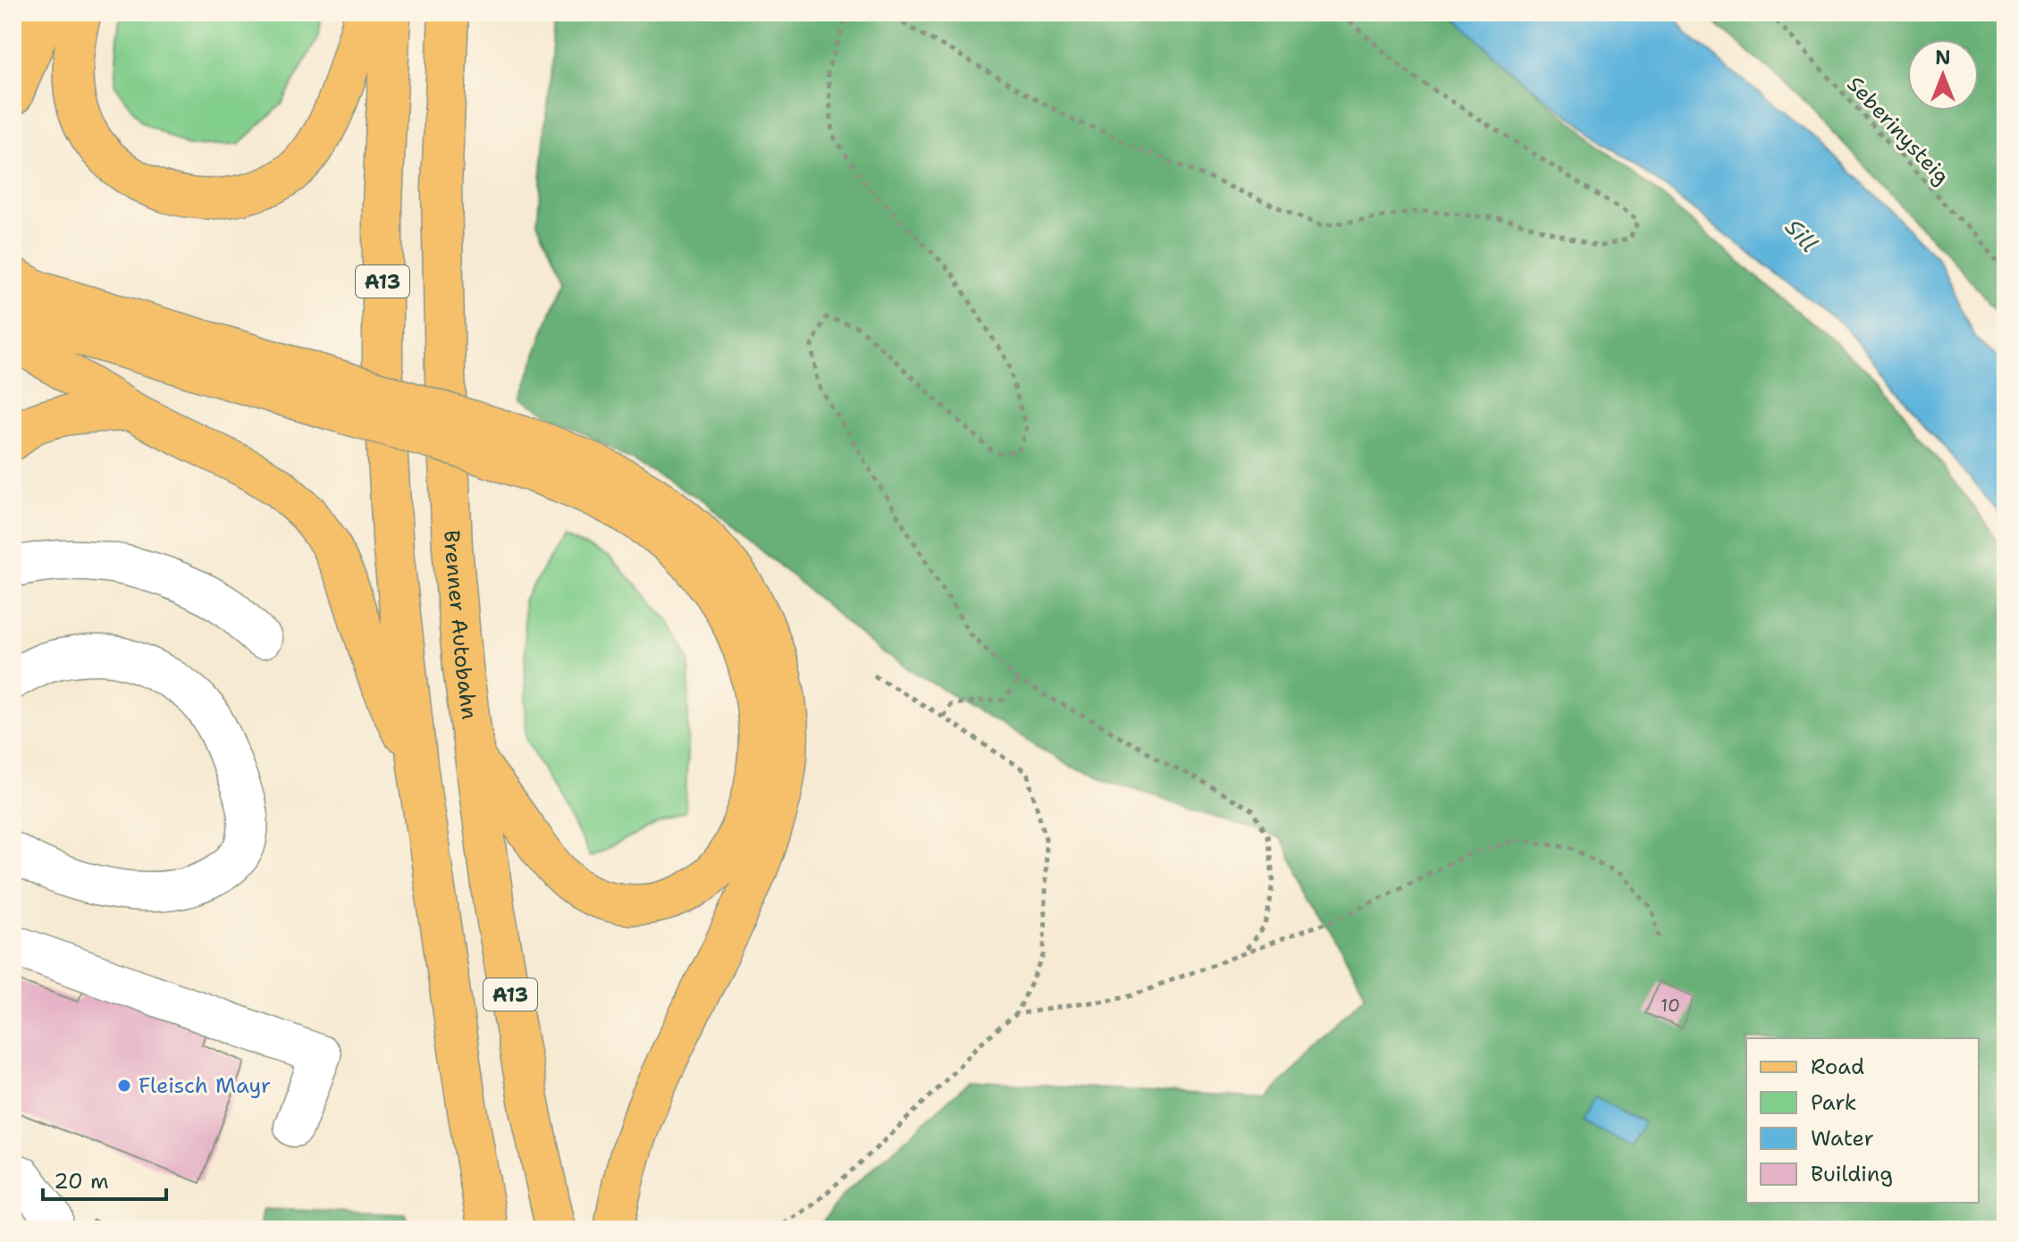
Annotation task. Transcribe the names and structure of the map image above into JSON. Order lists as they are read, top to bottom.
{
  "streets": {
    "main road": ["A13", "Brenner Autobahn"],
    "path": ["Seberinysteig"]
  },
  "water": ["Sill"],
  "places": ["Fleisch Mayr"],
  "house_numbers": ["10"],
  "legend": [
    "Road",
    "Park",
    "Water",
    "Building"
  ],
  "scale_bar": "20 m",
  "north": "top"
}
